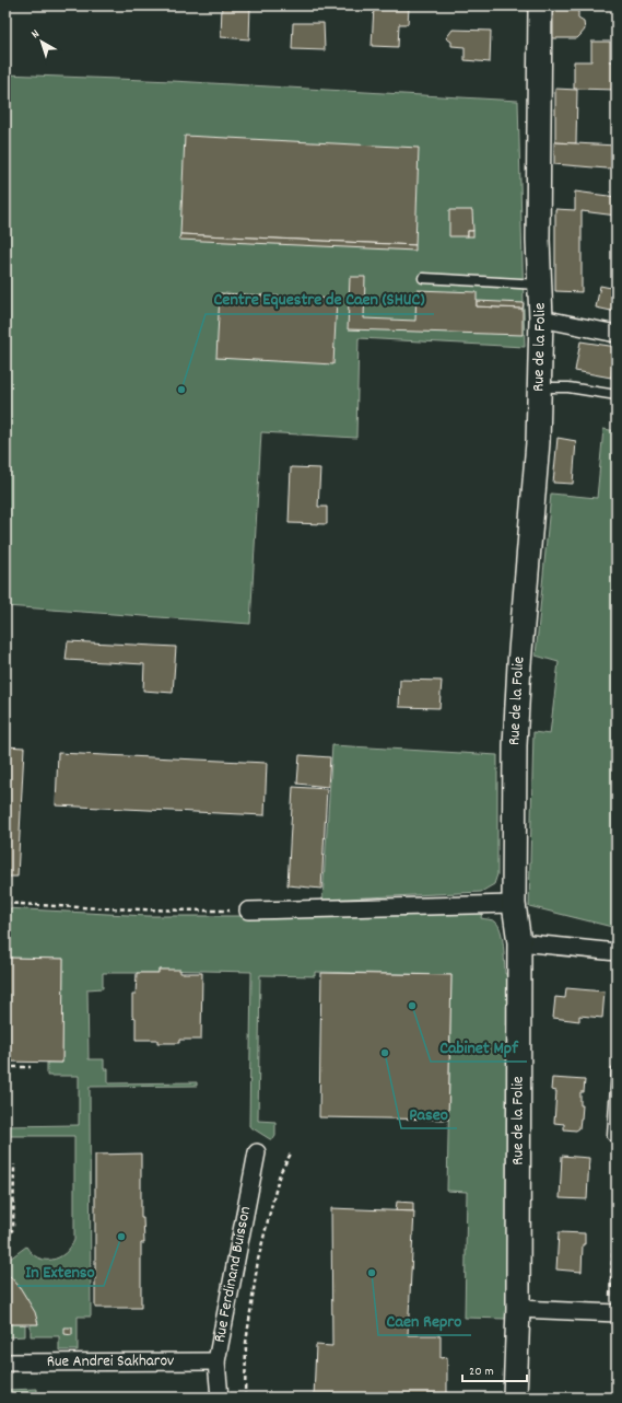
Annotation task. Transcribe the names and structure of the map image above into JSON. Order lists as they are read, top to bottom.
{
  "streets": {
    "street": ["Rue de la Folie", "Rue Ferdinand Buisson", "Rue Andrei Sakharov"]
  },
  "crossings": [
    ["Rue Ferdinand Buisson", "Rue Andrei Sakharov"]
  ],
  "places": [
    "Centre Equestre de Caen (SHUC)",
    "Cabinet Mpf",
    "Paseo",
    "In Extenso",
    "Caen Repro"
  ],
  "scale_bar": "20 m",
  "north": "top left"
}
